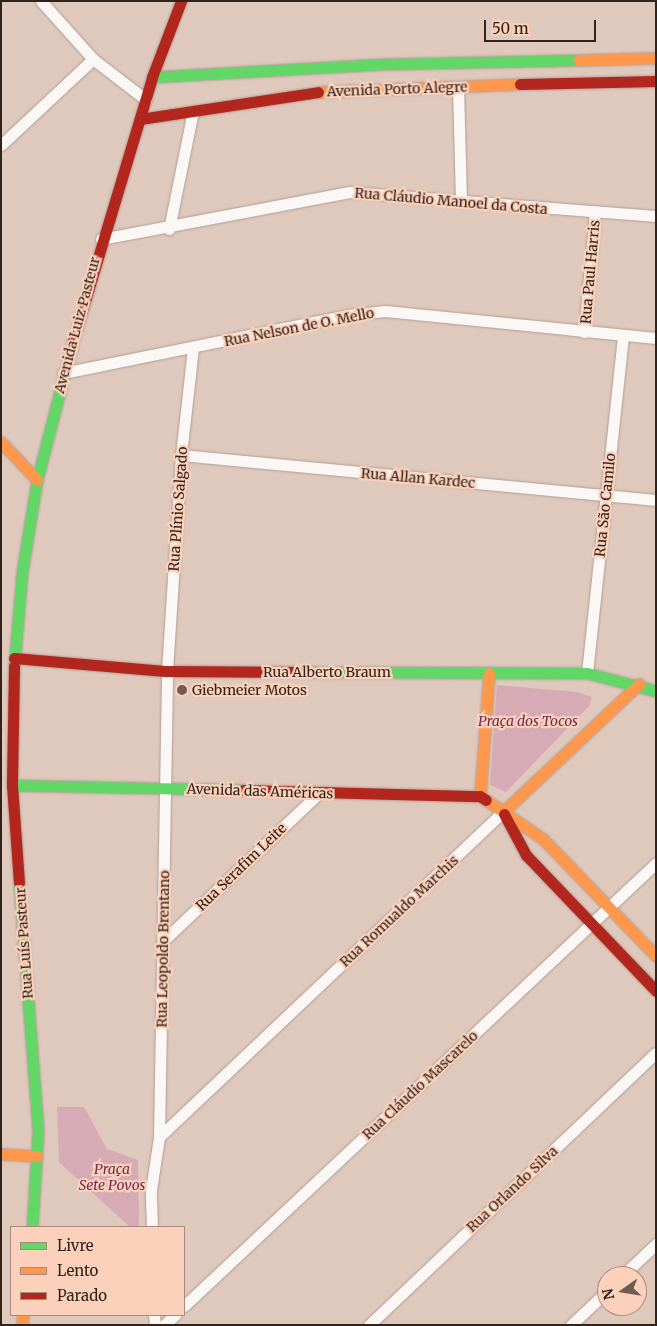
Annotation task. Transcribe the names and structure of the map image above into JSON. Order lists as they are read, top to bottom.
{
  "streets": {
    "street": [
      "Avenida Porto Alegre",
      "Rua Cláudio Manoel da Costa",
      "Rua Paul Harris",
      "Avenida Luiz Pasteur",
      "Rua Nelson de O. Mello",
      "Rua Allan Kardec",
      "Rua São Camilo",
      "Rua Plínio Salgado",
      "Rua Alberto Braum",
      "Avenida das Américas",
      "Rua Serafim Leite",
      "Rua Romualdo Marchis",
      "Rua Luís Pasteur",
      "Rua Leopoldo Brentano",
      "Rua Cláudio Mascarelo",
      "Rua Orlando Silva"
    ]
  },
  "crossings": [
    ["Avenida Porto Alegre", "Avenida Luiz Pasteur"],
    ["Rua Cláudio Manoel da Costa", "Rua Paul Harris"],
    ["Rua Cláudio Manoel da Costa", "Avenida Luiz Pasteur"],
    ["Rua Paul Harris", "Rua Nelson de O. Mello"],
    ["Avenida Luiz Pasteur", "Rua Nelson de O. Mello"],
    ["Avenida Luiz Pasteur", "Rua Alberto Braum"],
    ["Avenida Luiz Pasteur", "Rua Luís Pasteur"],
    ["Rua Nelson de O. Mello", "Rua São Camilo"],
    ["Rua Nelson de O. Mello", "Rua Plínio Salgado"],
    ["Rua Allan Kardec", "Rua São Camilo"],
    ["Rua Allan Kardec", "Rua Plínio Salgado"],
    ["Rua São Camilo", "Rua Alberto Braum"],
    ["Rua Plínio Salgado", "Rua Alberto Braum"],
    ["Rua Plínio Salgado", "Rua Leopoldo Brentano"],
    ["Rua Alberto Braum", "Rua Romualdo Marchis"],
    ["Rua Alberto Braum", "Rua Luís Pasteur"],
    ["Rua Alberto Braum", "Rua Leopoldo Brentano"],
    ["Avenida das Américas", "Rua Serafim Leite"],
    ["Avenida das Américas", "Rua Luís Pasteur"],
    ["Avenida das Américas", "Rua Leopoldo Brentano"],
    ["Rua Serafim Leite", "Rua Leopoldo Brentano"],
    ["Rua Romualdo Marchis", "Rua Leopoldo Brentano"]
  ],
  "parks": ["Praça dos Tocos", "Praça Sete Povos"],
  "places": ["Giebmeier Motos"],
  "legend": ["Livre", "Lento", "Parado"],
  "scale_bar": "50 m",
  "north": "left"
}
